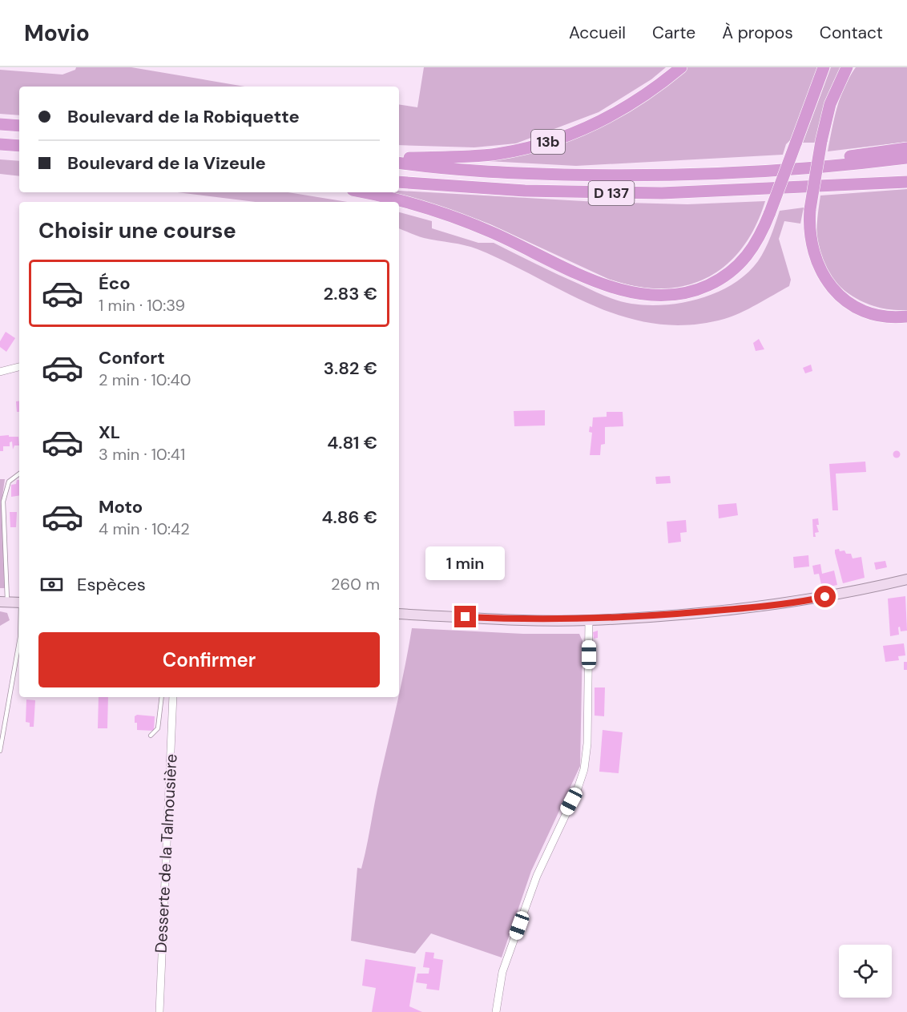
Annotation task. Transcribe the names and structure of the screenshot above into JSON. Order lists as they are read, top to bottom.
{
  "streets": {
    "highway": ["13b", "D 137"],
    "street": ["Desserte de la Talmousière"]
  },
  "page": {
    "header": "Movio",
    "nav": [
      "Accueil",
      "Carte",
      "À propos",
      "Contact"
    ],
    "banner": ["Boulevard de la Robiquette", "Boulevard de la Vizeule"],
    "heading": "Choisir une course",
    "list": [
      {
        "name": "Éco",
        "note": "1 min · 10:39",
        "value": "2.83 €"
      },
      {
        "name": "Confort",
        "note": "2 min · 10:40",
        "value": "3.82 €"
      },
      {
        "name": "XL",
        "note": "3 min · 10:41",
        "value": "4.81 €"
      },
      {
        "name": "Moto",
        "note": "4 min · 10:42",
        "value": "4.86 €"
      }
    ],
    "bubble": "1 min",
    "pay": ["Espèces", "260 m"],
    "buttons": "Confirmer"
  }
}
